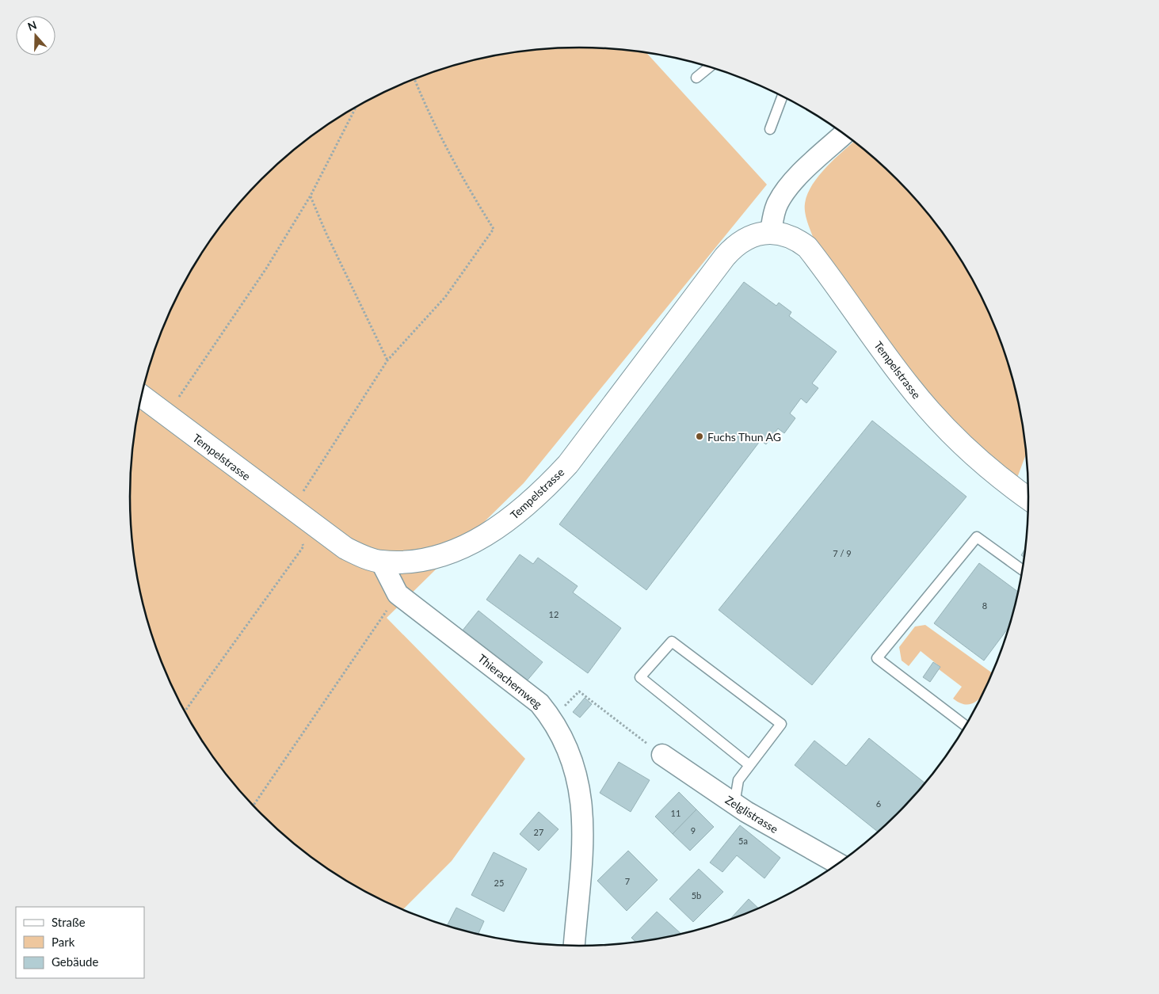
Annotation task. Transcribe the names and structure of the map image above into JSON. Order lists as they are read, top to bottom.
{
  "streets": {
    "street": ["Tempelstrasse", "Thierachernweg", "Zelglistrasse"]
  },
  "crossings": [
    ["Tempelstrasse", "Thierachernweg"]
  ],
  "places": ["Fuchs Thun AG"],
  "house_numbers": [
    "7 / 9",
    "8",
    "12",
    "6",
    "11",
    "9",
    "27",
    "5a",
    "7",
    "25",
    "5b"
  ],
  "legend": ["Straße", "Park", "Gebäude"],
  "north": "top"
}
